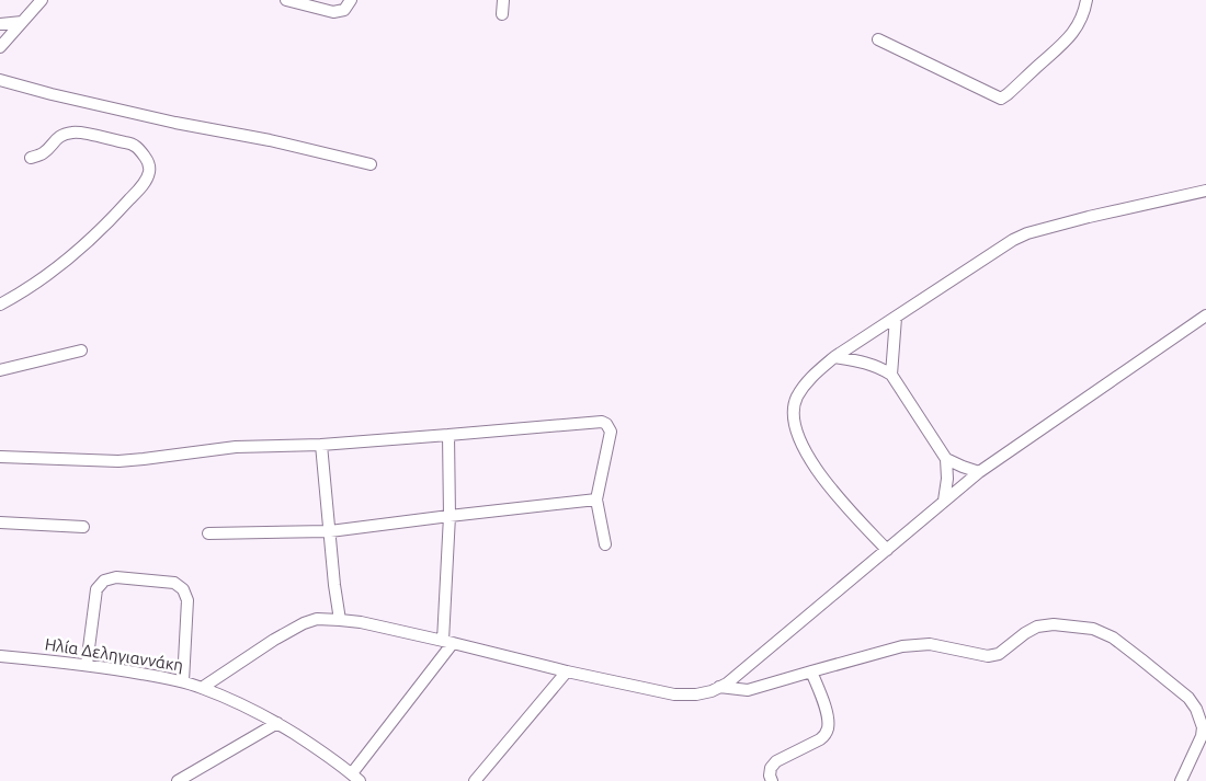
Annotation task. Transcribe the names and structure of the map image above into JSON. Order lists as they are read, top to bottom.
{
  "streets": {
    "street": ["Ηλία Δεληγιαννάκη"]
  }
}
